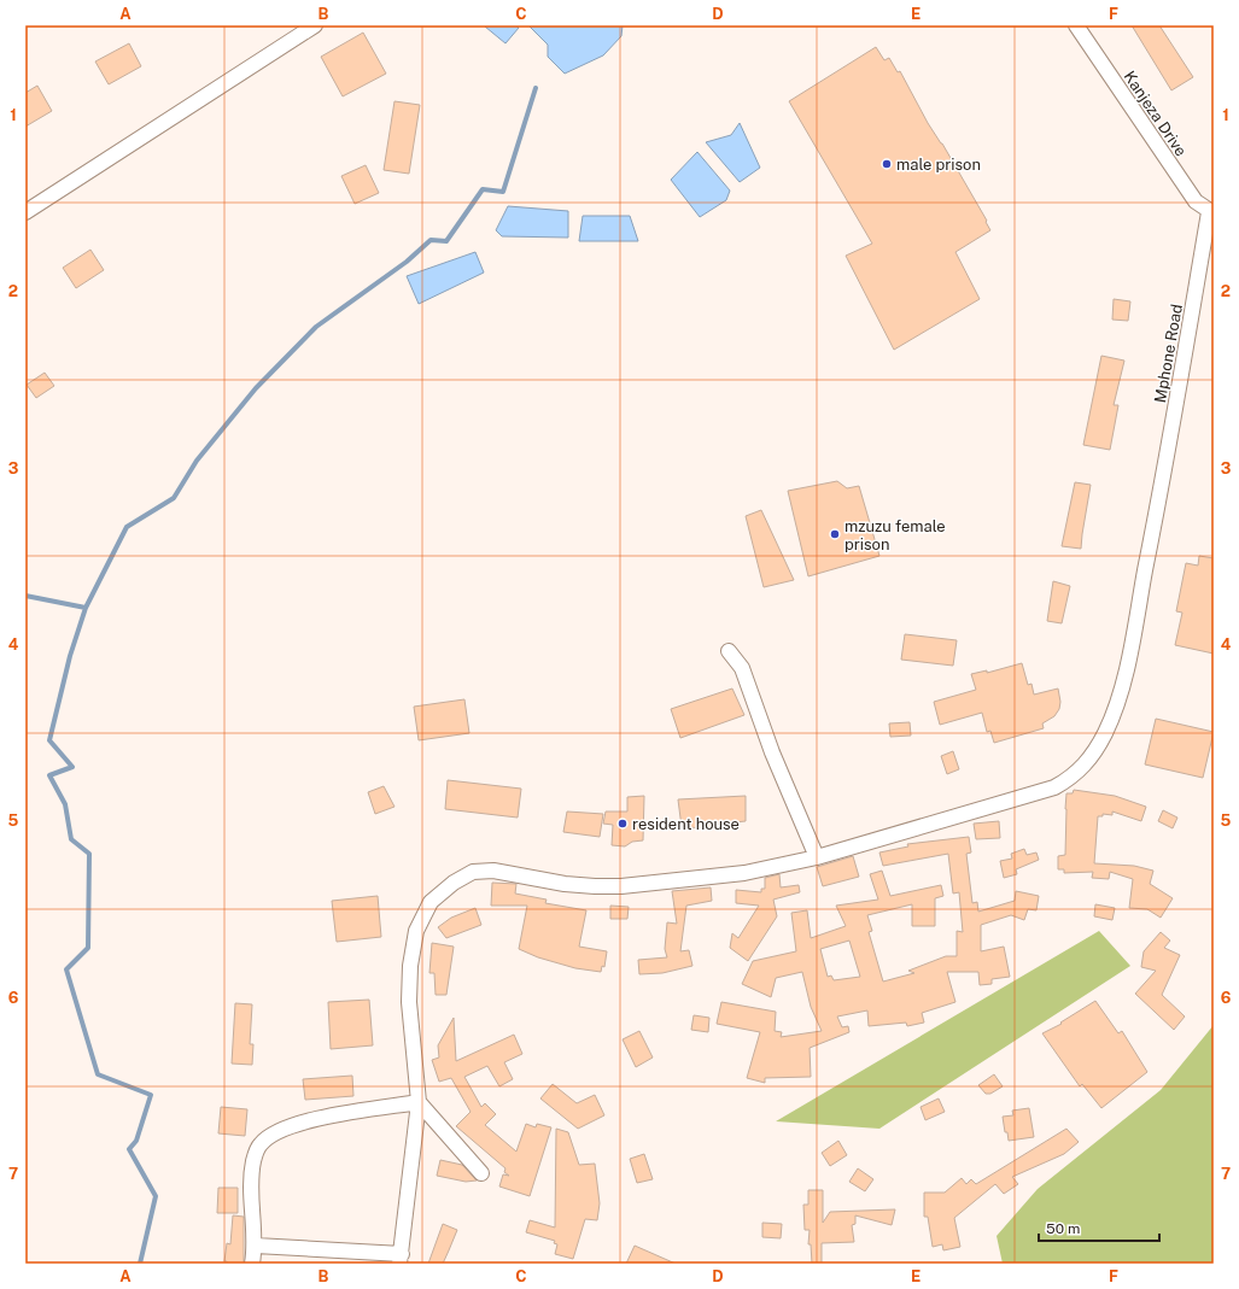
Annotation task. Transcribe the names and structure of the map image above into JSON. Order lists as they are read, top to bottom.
{
  "streets": {
    "street": ["Kanjeza Drive", "Mphone Road"]
  },
  "crossings": [
    ["Kanjeza Drive", "Mphone Road"]
  ],
  "places": ["male prison", "mzuzu female prison", "resident house"],
  "scale_bar": "50 m",
  "grid": {
    "columns": [
      "A",
      "B",
      "C",
      "D",
      "E",
      "F"
    ],
    "rows": [
      "1",
      "2",
      "3",
      "4",
      "5",
      "6",
      "7"
    ]
  }
}
